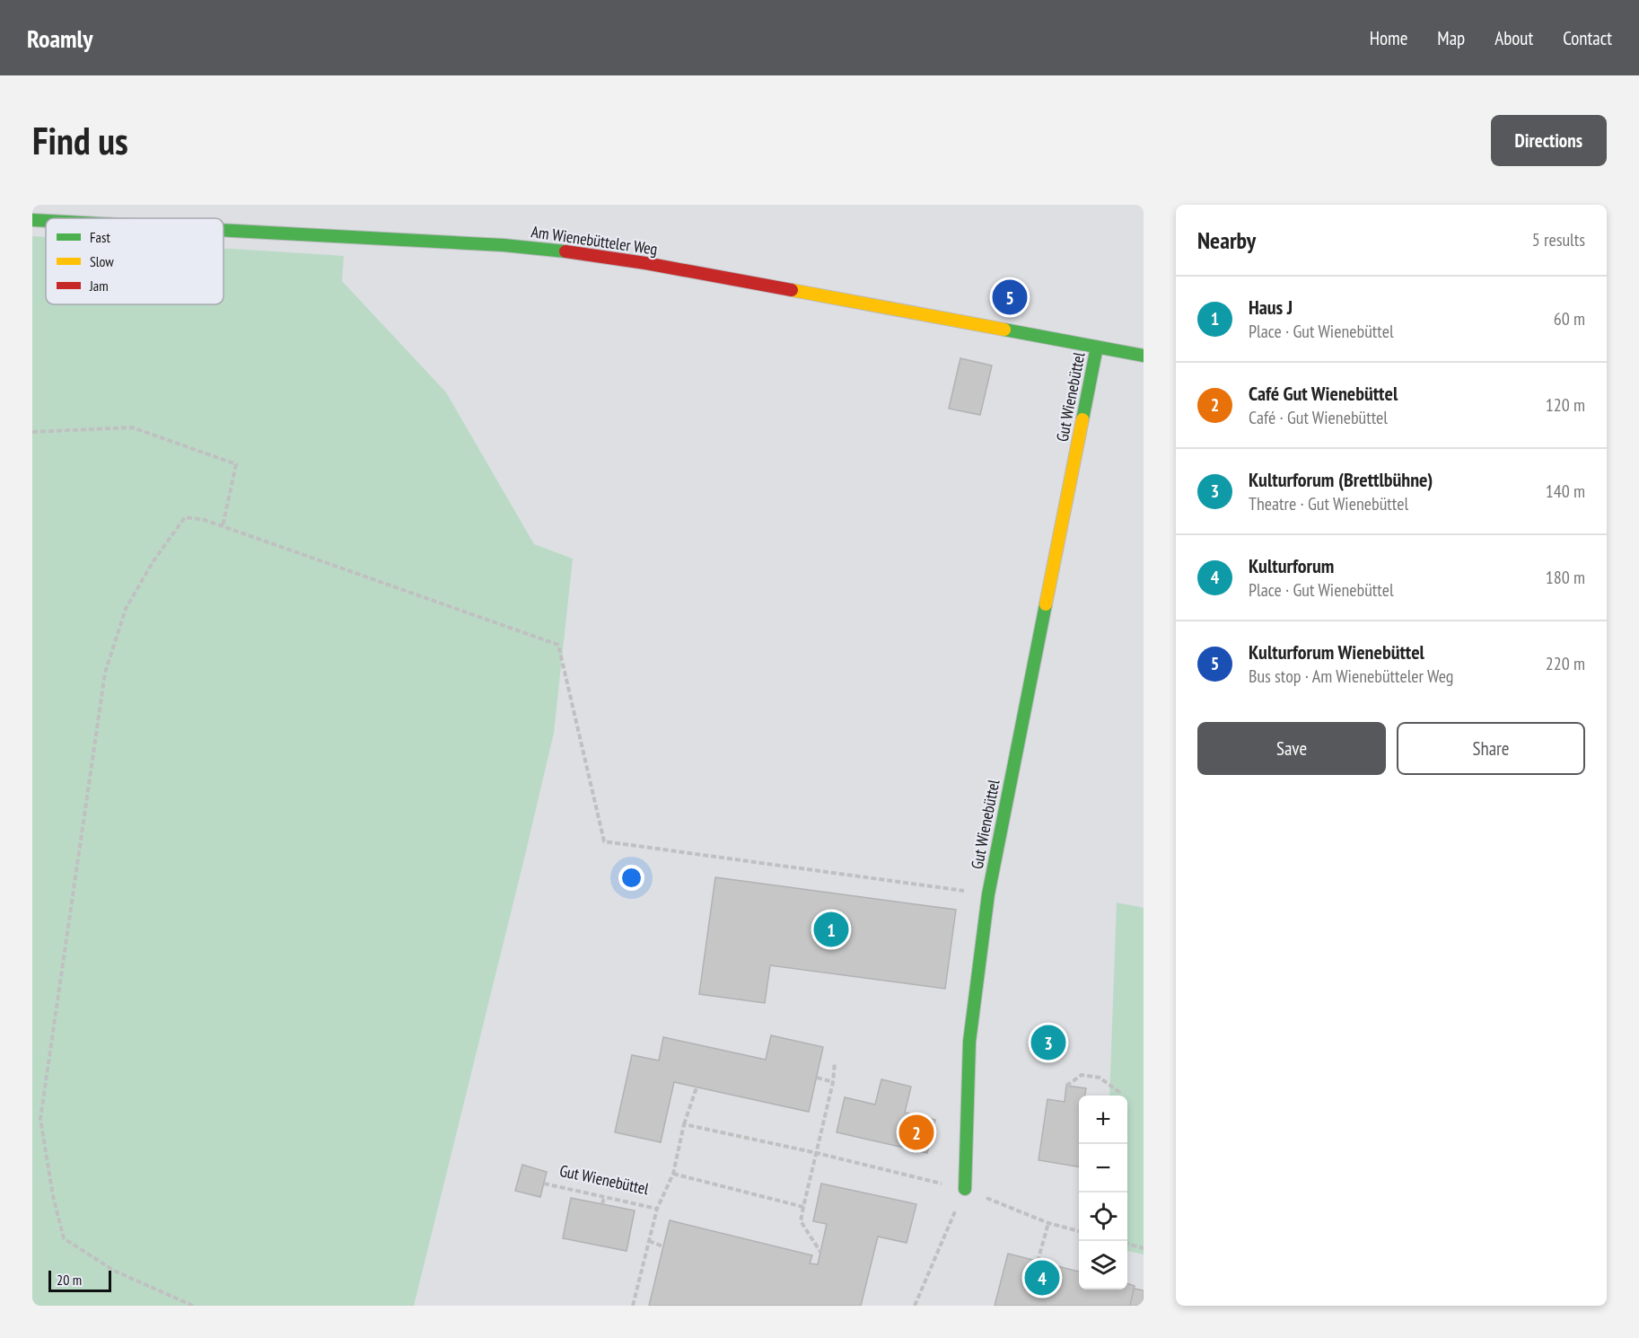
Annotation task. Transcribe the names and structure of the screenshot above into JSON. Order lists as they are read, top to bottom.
{
  "streets": {
    "street": ["Am Wienebütteler Weg", "Gut Wienebüttel"]
  },
  "crossings": [
    ["Am Wienebütteler Weg", "Gut Wienebüttel"]
  ],
  "legend": ["Fast", "Slow", "Jam"],
  "scale_bar": "20 m",
  "page": {
    "header": "Roamly",
    "nav": [
      "Home",
      "Map",
      "About",
      "Contact"
    ],
    "buttons": [
      "Directions",
      ["Save", "Share"]
    ],
    "title": "Find us",
    "heading": ["Nearby", "5 results"],
    "list": [
      {
        "mark": "1",
        "name": "Haus J",
        "note": "Place · Gut Wienebüttel",
        "value": "60 m"
      },
      {
        "mark": "2",
        "name": "Café Gut Wienebüttel",
        "note": "Café · Gut Wienebüttel",
        "value": "120 m"
      },
      {
        "mark": "3",
        "name": "Kulturforum (Brettlbühne)",
        "note": "Theatre · Gut Wienebüttel",
        "value": "140 m"
      },
      {
        "mark": "4",
        "name": "Kulturforum",
        "note": "Place · Gut Wienebüttel",
        "value": "180 m"
      },
      {
        "mark": "5",
        "name": "Kulturforum Wienebüttel",
        "note": "Bus stop · Am Wienebütteler Weg",
        "value": "220 m"
      }
    ],
    "pins": [
      "5",
      "1",
      "3",
      "2",
      "4"
    ],
    "map_buttons": ["+", "−"],
    "scale": "20 m"
  }
}
